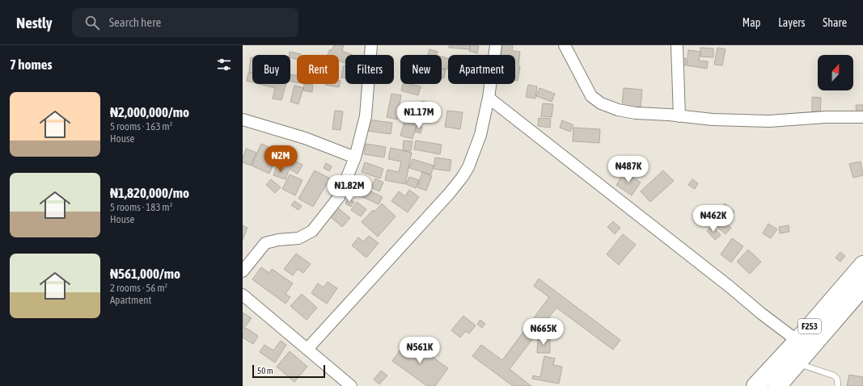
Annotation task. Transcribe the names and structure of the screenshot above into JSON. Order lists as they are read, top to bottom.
{
  "streets": {
    "main road": ["F253"]
  },
  "scale_bar": "50 m",
  "north": "top",
  "page": {
    "header": "Nestly",
    "search": "Search here",
    "nav": ["Map", "Layers", "Share"],
    "heading": "7 homes",
    "chip": [
      "Buy",
      "Rent",
      "Filters",
      "New",
      "Apartment"
    ],
    "list": [
      {
        "name": "₦2,000,000/mo",
        "note": "5 rooms · 163 m² · House"
      },
      {
        "name": "₦1,820,000/mo",
        "note": "5 rooms · 183 m² · House"
      },
      {
        "name": "₦561,000/mo",
        "note": "2 rooms · 56 m² · Apartment"
      }
    ],
    "price": [
      "₦1.17M",
      "₦2M",
      "₦487K",
      "₦1.82M",
      "₦462K",
      "₦665K",
      "₦561K"
    ],
    "scale": "50 m"
  }
}
